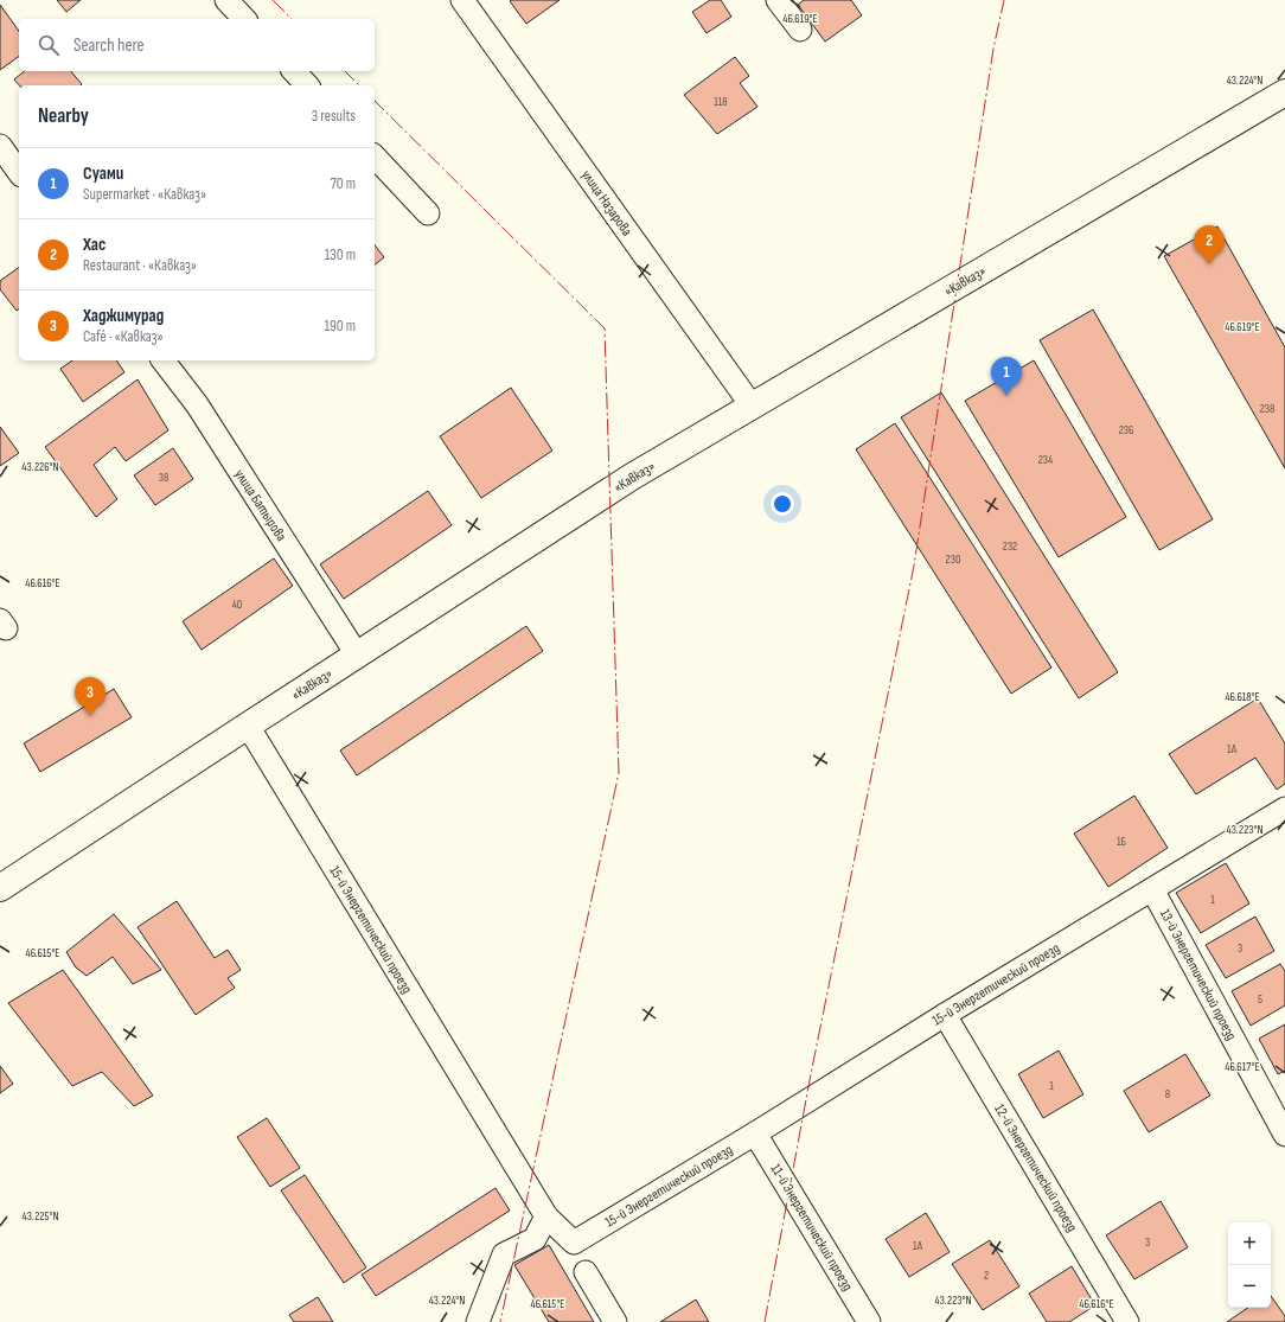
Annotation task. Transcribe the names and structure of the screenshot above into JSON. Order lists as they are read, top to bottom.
{
  "streets": {
    "highway": ["«Кавказ»"],
    "street": [
      "улица Назарова",
      "улица Батырова",
      "15-й Энергетический проезд",
      "13-й Энергетический проезд",
      "12-й Энергетический проезд",
      "11-й Энергетический проезд"
    ]
  },
  "crossings": [
    ["улица Назарова", "«Кавказ»"],
    ["«Кавказ»", "улица Батырова"],
    ["«Кавказ»", "15-й Энергетический проезд"],
    ["15-й Энергетический проезд", "13-й Энергетический проезд"],
    ["15-й Энергетический проезд", "12-й Энергетический проезд"],
    ["15-й Энергетический проезд", "11-й Энергетический проезд"]
  ],
  "house_numbers": [
    "118",
    "238",
    "236",
    "234",
    "38",
    "232",
    "230",
    "40",
    "1А",
    "1Б",
    "1",
    "3",
    "5",
    "1",
    "8",
    "3",
    "1А",
    "2"
  ],
  "page": {
    "search": "Search here",
    "heading": ["Nearby", "3 results"],
    "list": [
      {
        "mark": "1",
        "name": "Суами",
        "note": "Supermarket · «Кавказ»",
        "value": "70 m"
      },
      {
        "mark": "2",
        "name": "Хас",
        "note": "Restaurant · «Кавказ»",
        "value": "130 m"
      },
      {
        "mark": "3",
        "name": "Хаджимурад",
        "note": "Café · «Кавказ»",
        "value": "190 m"
      }
    ],
    "pins": ["2", "1", "3"],
    "map_buttons": ["+", "−"]
  },
  "coordinates": [
    "46.619°E",
    "43.224°N",
    "43.226°N",
    "46.616°E",
    "46.618°E",
    "43.223°N",
    "46.615°E",
    "46.617°E",
    "43.225°N"
  ]
}
